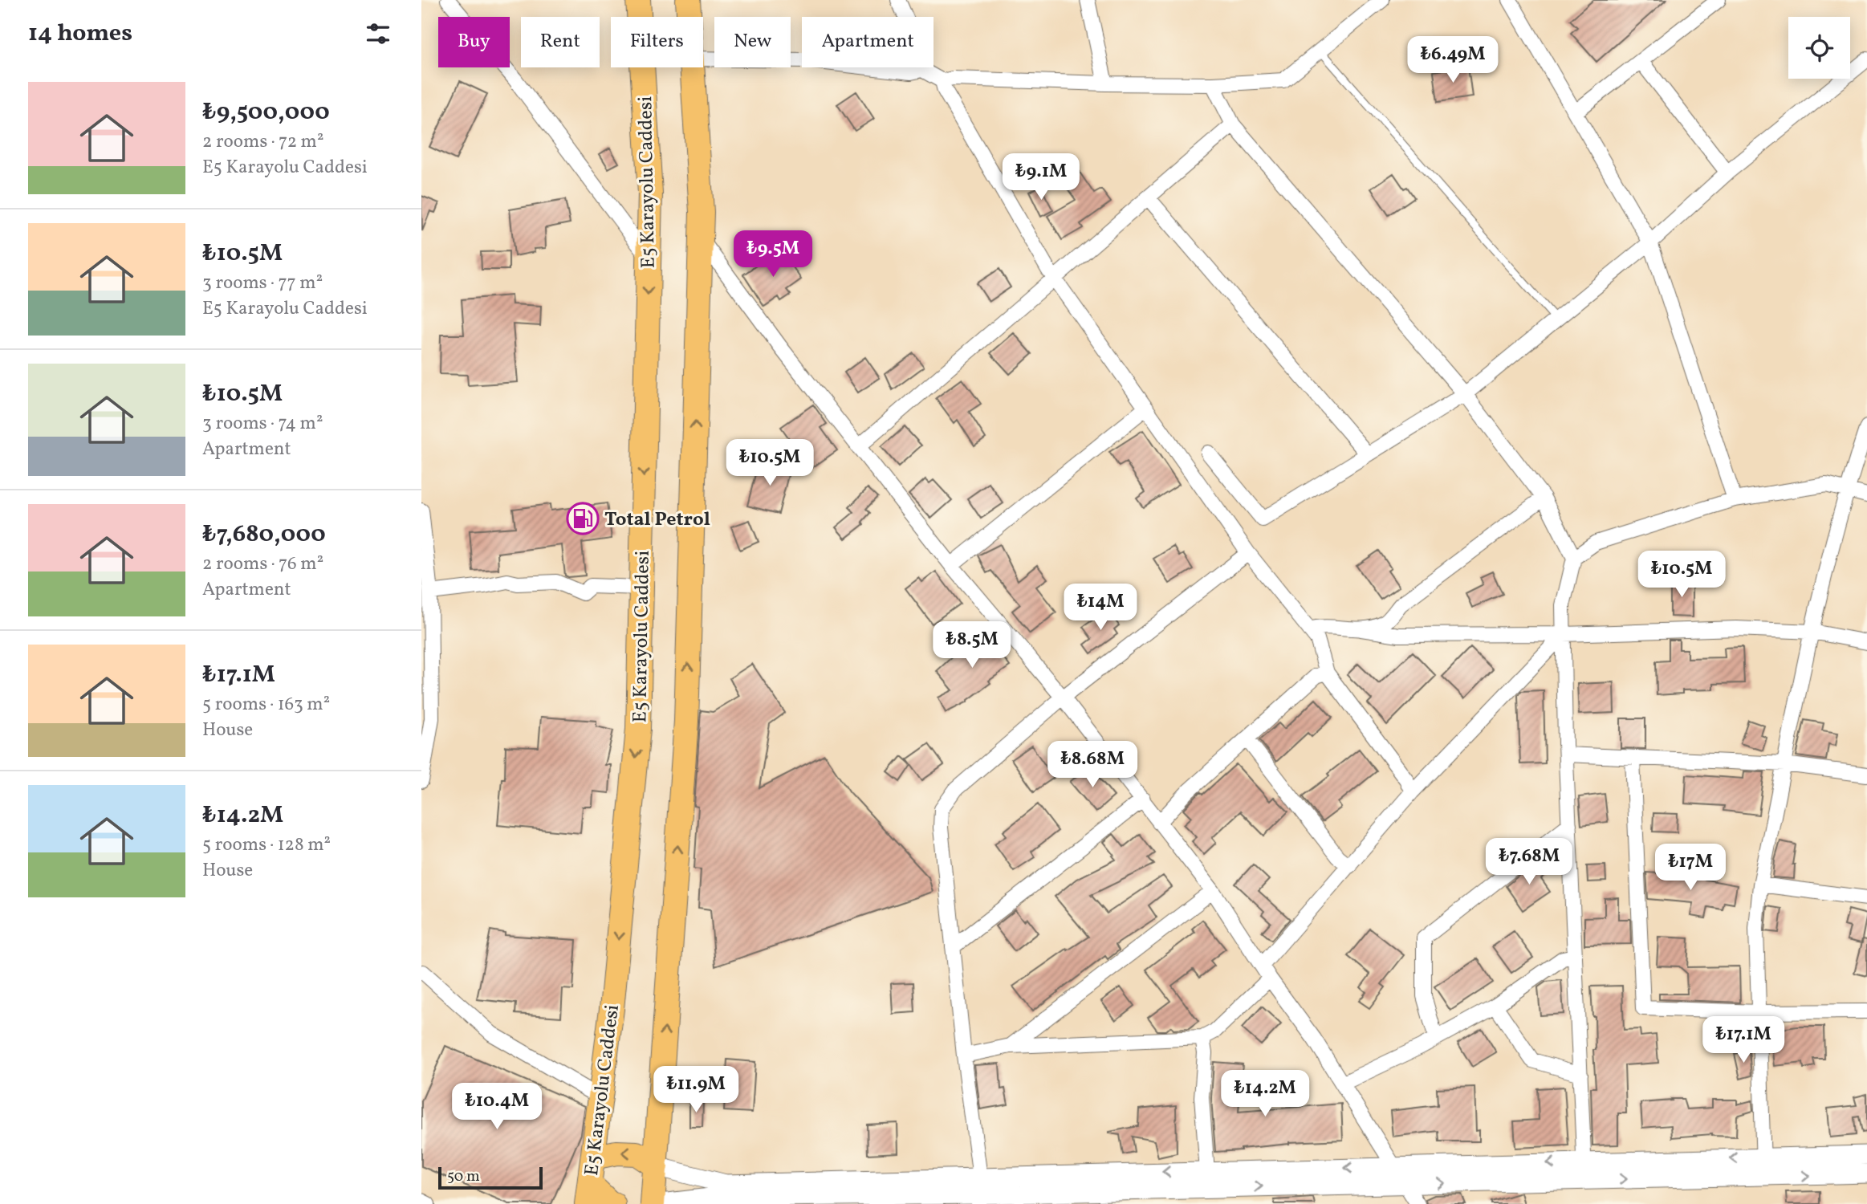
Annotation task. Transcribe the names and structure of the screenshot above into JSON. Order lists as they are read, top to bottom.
{
  "streets": {
    "highway": ["E5 Karayolu Caddesi"]
  },
  "places": {
    "fuel station": ["Total Petrol"]
  },
  "scale_bar": "50 m",
  "page": {
    "heading": "14 homes",
    "chip": [
      "Buy",
      "Rent",
      "Filters",
      "New",
      "Apartment"
    ],
    "price": [
      "₺6.49M",
      "₺9.1M",
      "₺9.5M",
      "₺10.5M",
      "₺10.5M",
      "₺14M",
      "₺8.5M",
      "₺8.68M",
      "₺7.68M",
      "₺17M",
      "₺17.1M",
      "₺11.9M",
      "₺14.2M",
      "₺10.4M"
    ],
    "list": [
      {
        "name": "₺9,500,000",
        "note": "2 rooms · 72 m² · E5 Karayolu Caddesi"
      },
      {
        "name": "₺10.5M",
        "note": "3 rooms · 77 m² · E5 Karayolu Caddesi"
      },
      {
        "name": "₺10.5M",
        "note": "3 rooms · 74 m² · Apartment"
      },
      {
        "name": "₺7,680,000",
        "note": "2 rooms · 76 m² · Apartment"
      },
      {
        "name": "₺17.1M",
        "note": "5 rooms · 163 m² · House"
      },
      {
        "name": "₺14.2M",
        "note": "5 rooms · 128 m² · House"
      }
    ],
    "scale": "50 m"
  }
}
